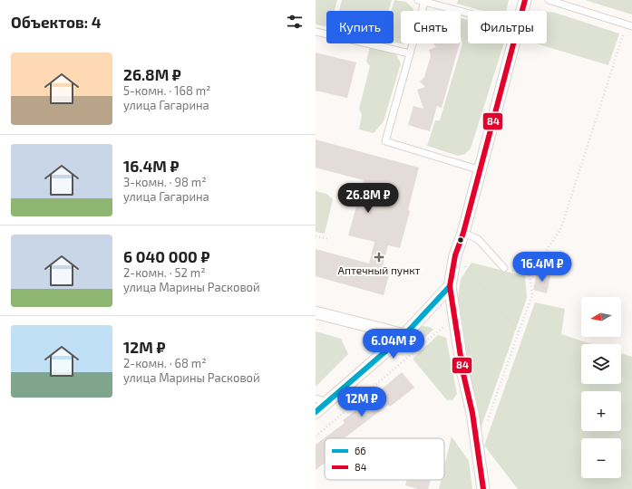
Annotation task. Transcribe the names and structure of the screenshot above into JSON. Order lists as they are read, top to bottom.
{
  "places": {
    "health": ["Аптечный пункт"]
  },
  "lines": ["transit line 84", "transit line 66"],
  "legend": ["66", "84"],
  "north": "left",
  "page": {
    "heading": "Объектов: 4",
    "chip": ["Купить", "Снять", "Фильтры"],
    "list": [
      {
        "name": "26.8M ₽",
        "note": "5-комн. · 168 m² · улица Гагарина"
      },
      {
        "name": "16.4M ₽",
        "note": "3-комн. · 98 m² · улица Гагарина"
      },
      {
        "name": "6 040 000 ₽",
        "note": "2-комн. · 52 m² · улица Марины Расковой"
      },
      {
        "name": "12M ₽",
        "note": "2-комн. · 68 m² · улица Марины Расковой"
      }
    ],
    "price": [
      "26.8M ₽",
      "16.4M ₽",
      "6.04M ₽",
      "12M ₽"
    ],
    "map_buttons": ["+", "−"]
  }
}
